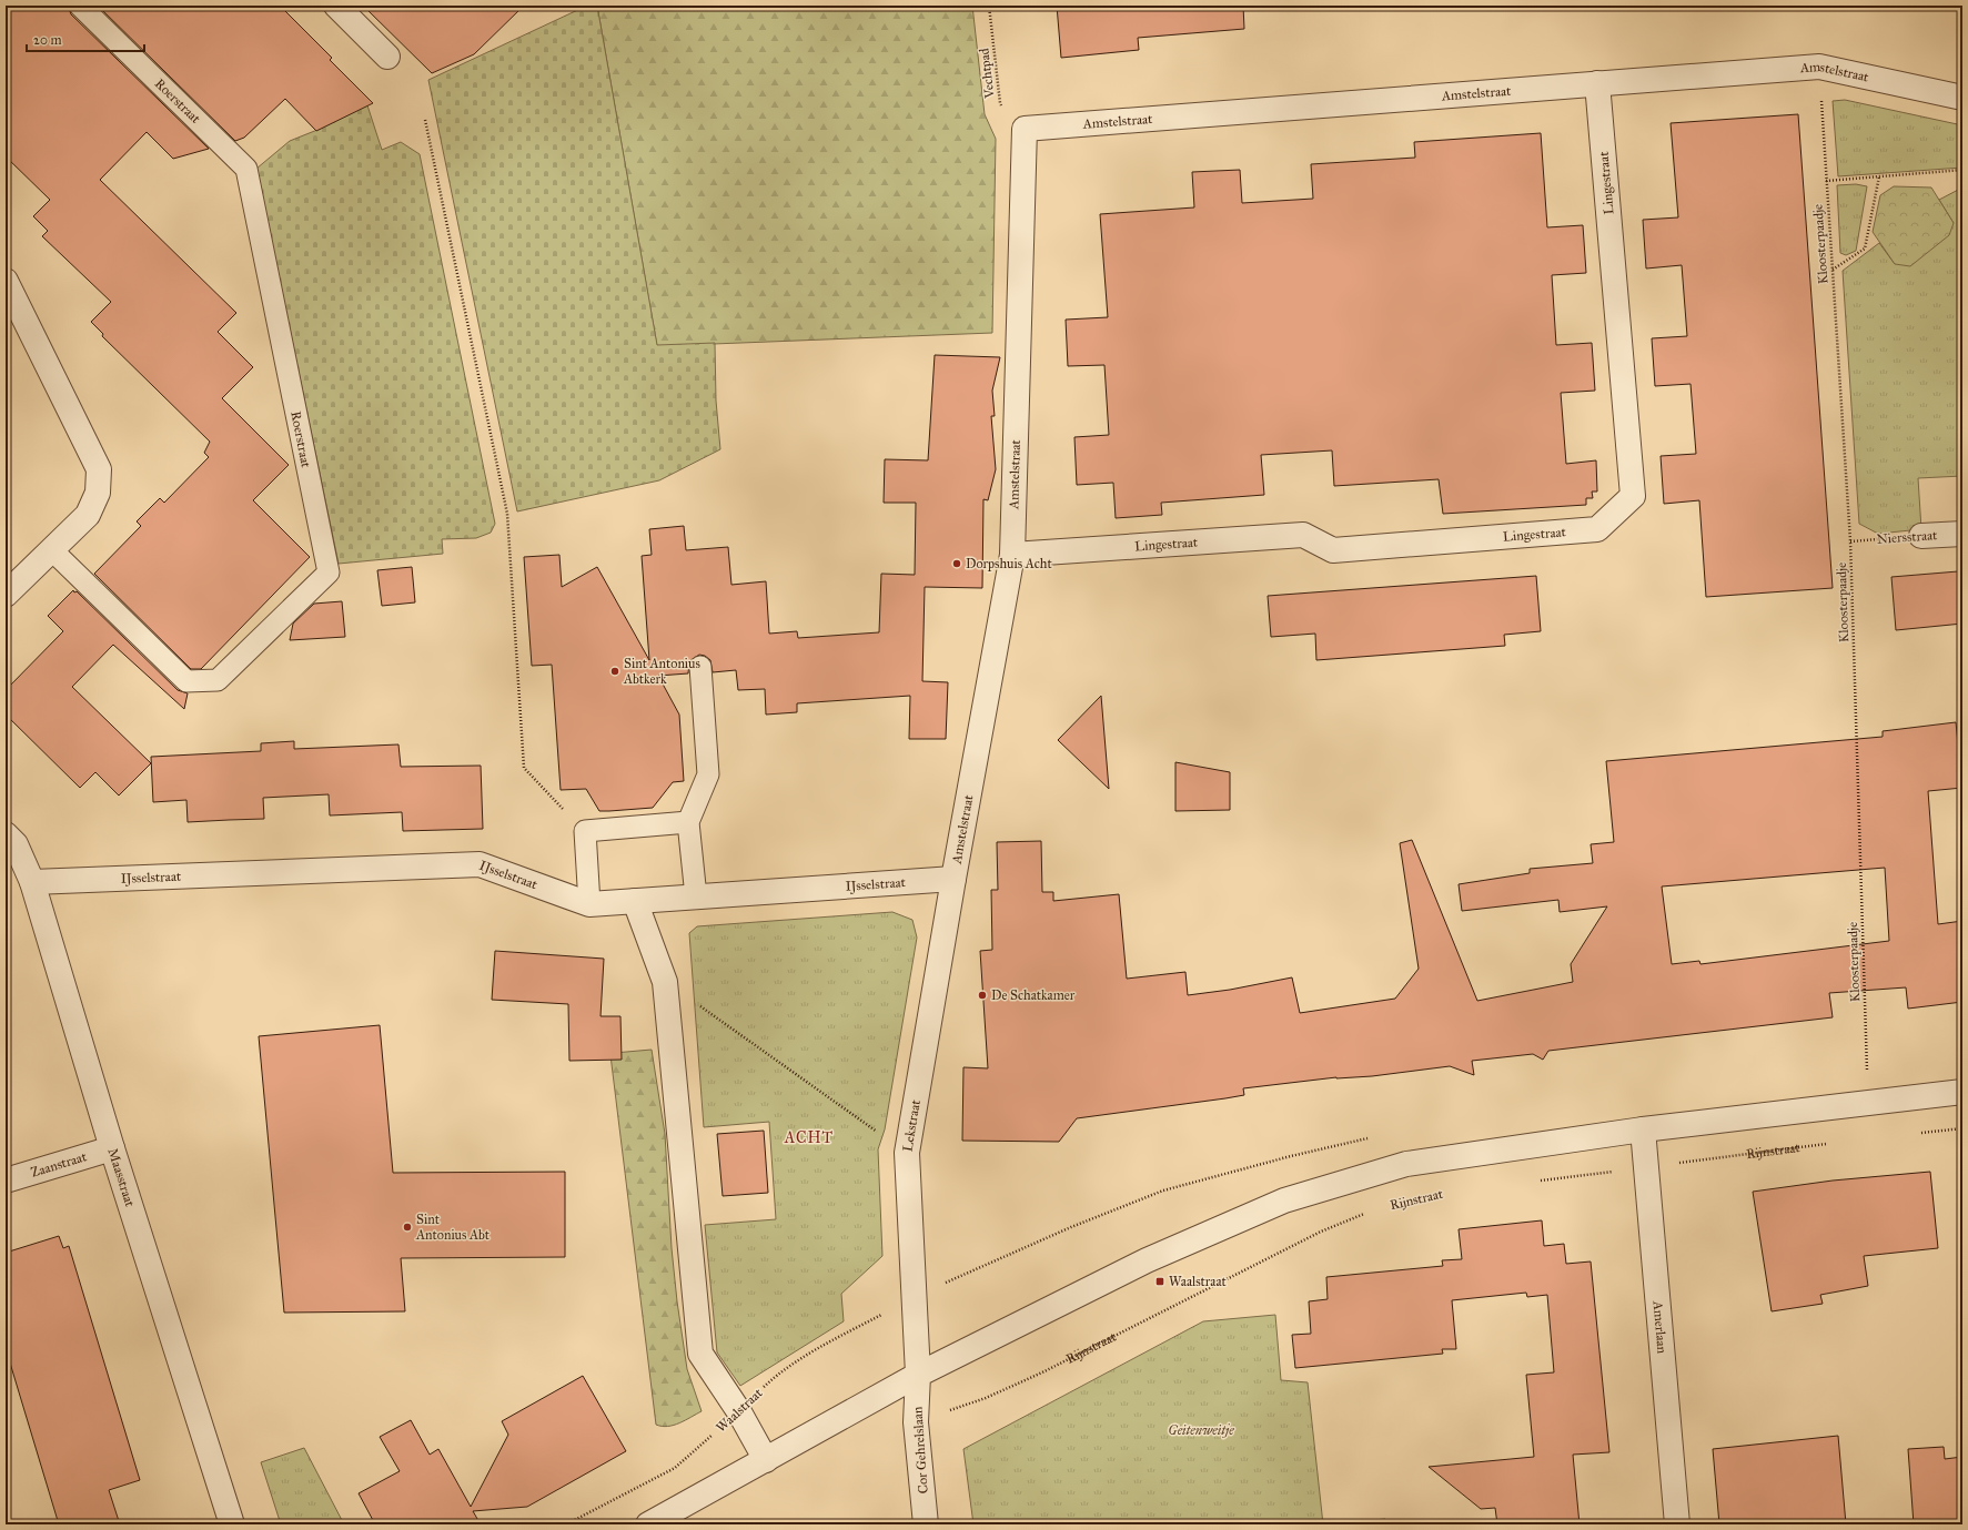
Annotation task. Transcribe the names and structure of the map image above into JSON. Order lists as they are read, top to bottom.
{
  "streets": {
    "street": [
      "Amstelstraat",
      "Lingestraat",
      "Niersstraat",
      "IJsselstraat",
      "Lekstraat",
      "Zaanstraat",
      "Maasstraat",
      "Amerlaan",
      "Cor Gehrelslaan"
    ],
    "lane": ["Roerstraat"],
    "path": [
      "Vechtpad",
      "Kloosterpaadje",
      "Rijnstraat",
      "Waalstraat"
    ]
  },
  "crossings": [
    ["Vechtpad", "Amstelstraat"],
    ["Amstelstraat", "Lingestraat"],
    ["Amstelstraat", "Kloosterpaadje"],
    ["Amstelstraat", "IJsselstraat"],
    ["Amstelstraat", "Lekstraat"],
    ["Kloosterpaadje", "Niersstraat"],
    ["IJsselstraat", "Lekstraat"],
    ["IJsselstraat", "Maasstraat"],
    ["Lekstraat", "Waalstraat"],
    ["Lekstraat", "Cor Gehrelslaan"],
    ["Rijnstraat", "Amerlaan"],
    ["Rijnstraat", "Cor Gehrelslaan"],
    ["Zaanstraat", "Maasstraat"]
  ],
  "districts": ["ACHT"],
  "parks": ["Geitenweitje"],
  "places": {
    "other": [
      "Dorpshuis Acht",
      "Sint Antonius Abtkerk",
      "De Schatkamer",
      "Sint Antonius Abt"
    ],
    "transit": ["Waalstraat"]
  },
  "scale_bar": "20 m"
}
